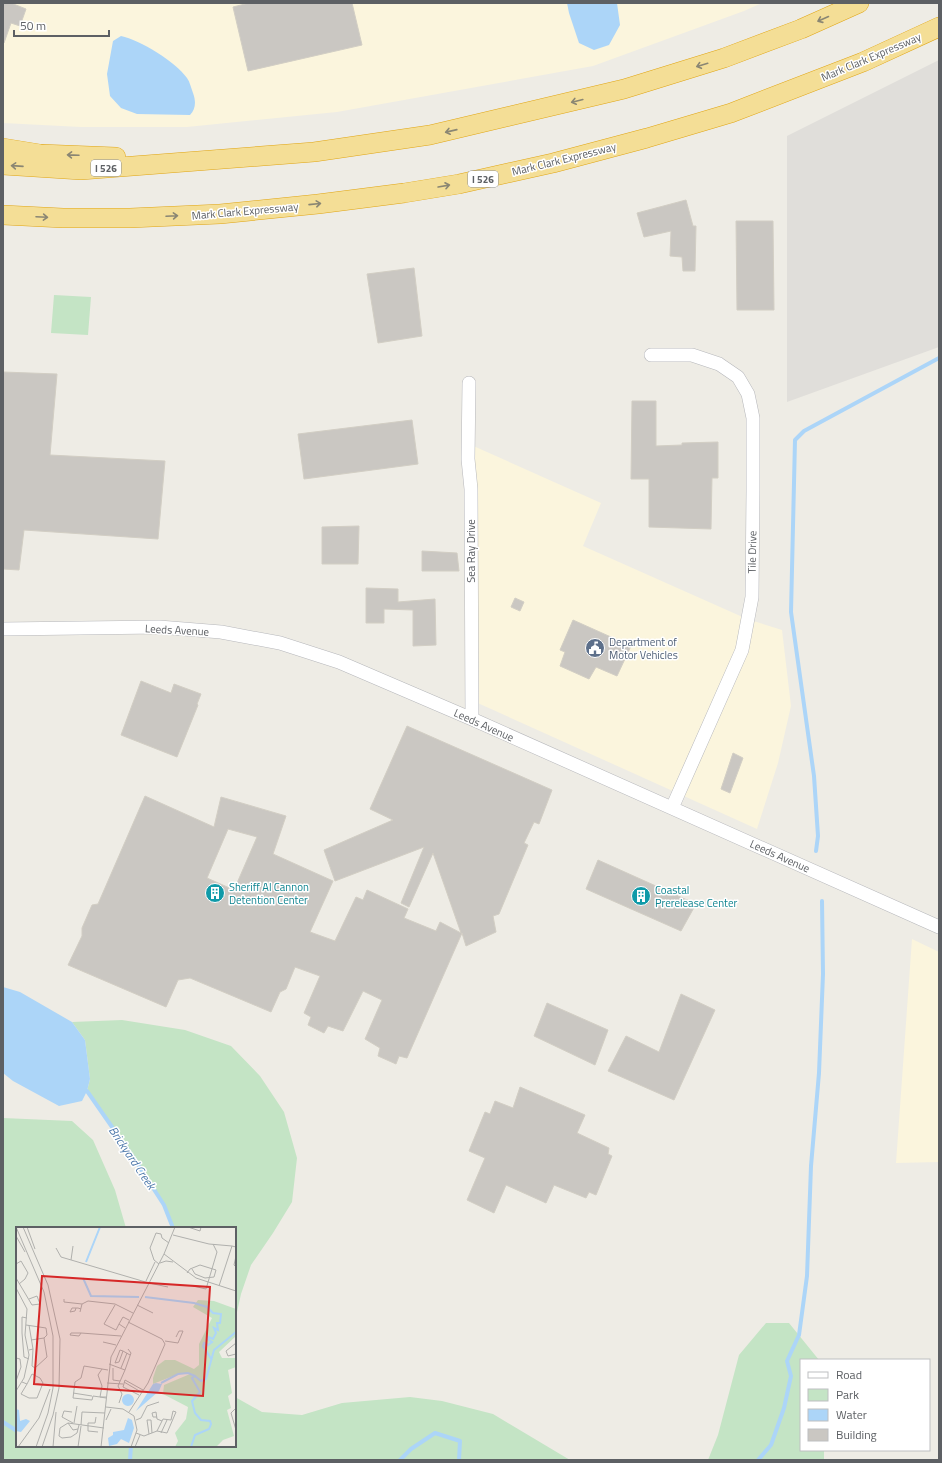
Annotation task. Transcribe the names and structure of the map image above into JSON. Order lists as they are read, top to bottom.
{
  "streets": {
    "highway": ["Mark Clark Expressway", "I 526"],
    "street": ["Sea Ray Drive", "Tile Drive", "Leeds Avenue"]
  },
  "crossings": [
    ["Sea Ray Drive", "Leeds Avenue"],
    ["Tile Drive", "Leeds Avenue"]
  ],
  "water": ["Brickyard Creek"],
  "places": {
    "public building": ["Department of Motor Vehicles"],
    "building": ["Sheriff Al Cannon Detention Center", "Coastal Prerelease Center"]
  },
  "legend": [
    "Road",
    "Park",
    "Water",
    "Building"
  ],
  "scale_bar": "50 m"
}
